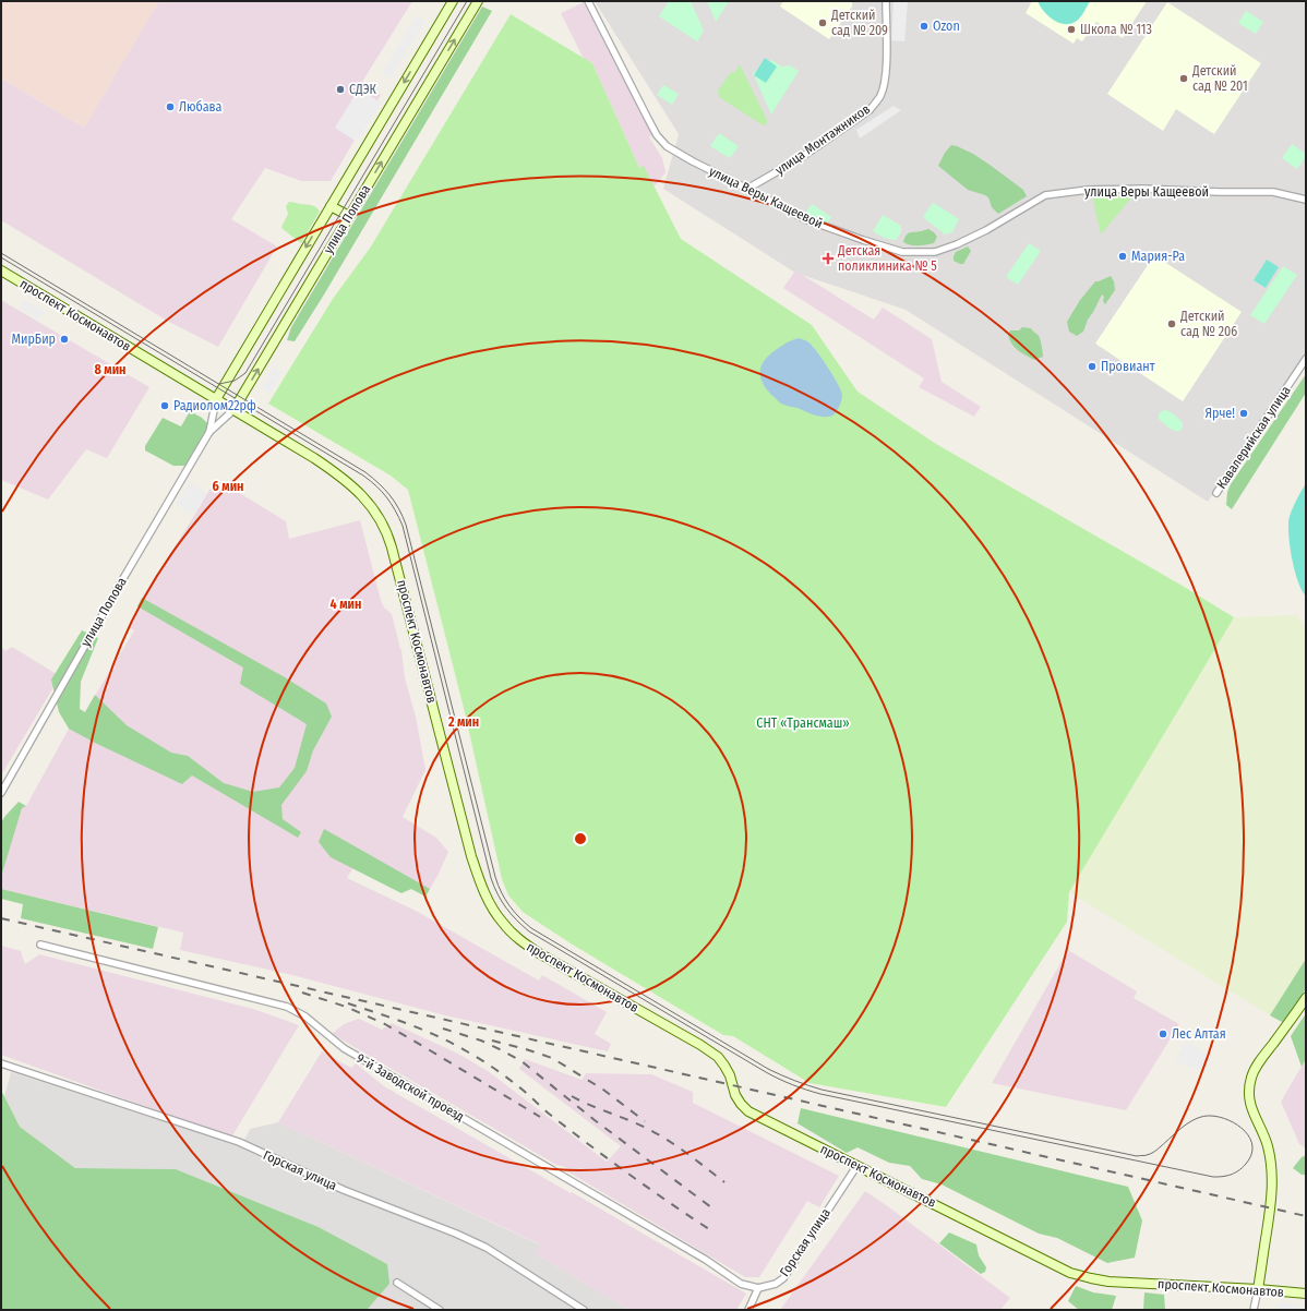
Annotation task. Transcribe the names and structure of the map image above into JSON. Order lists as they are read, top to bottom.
{
  "streets": {
    "main road": ["улица Попова", "проспект Космонавтов"],
    "street": [
      "улица Монтажников",
      "улица Веры Кащеевой",
      "Кавалерийская улица",
      "9-й Заводской проезд",
      "Горская улица"
    ]
  },
  "crossings": [
    ["улица Монтажников", "улица Веры Кащеевой"],
    ["улица Попова", "проспект Космонавтов"],
    ["проспект Космонавтов", "Горская улица"],
    ["9-й Заводской проезд", "Горская улица"]
  ],
  "parks": ["СНТ «Трансмаш»"],
  "places": {
    "other": [
      "Детский сад № 209",
      "Ozon",
      "Школа № 113",
      "Детский сад № 201",
      "СДЭК",
      "Любава",
      "Мария-Ра",
      "Детский сад № 206",
      "МирБир",
      "Провиант",
      "Радиолом22рф",
      "Ярче!",
      "Лес Алтая"
    ],
    "health": ["Детская поликлиника № 5"]
  },
  "rings": [
    "8 мин",
    "6 мин",
    "4 мин",
    "2 мин"
  ]
}
